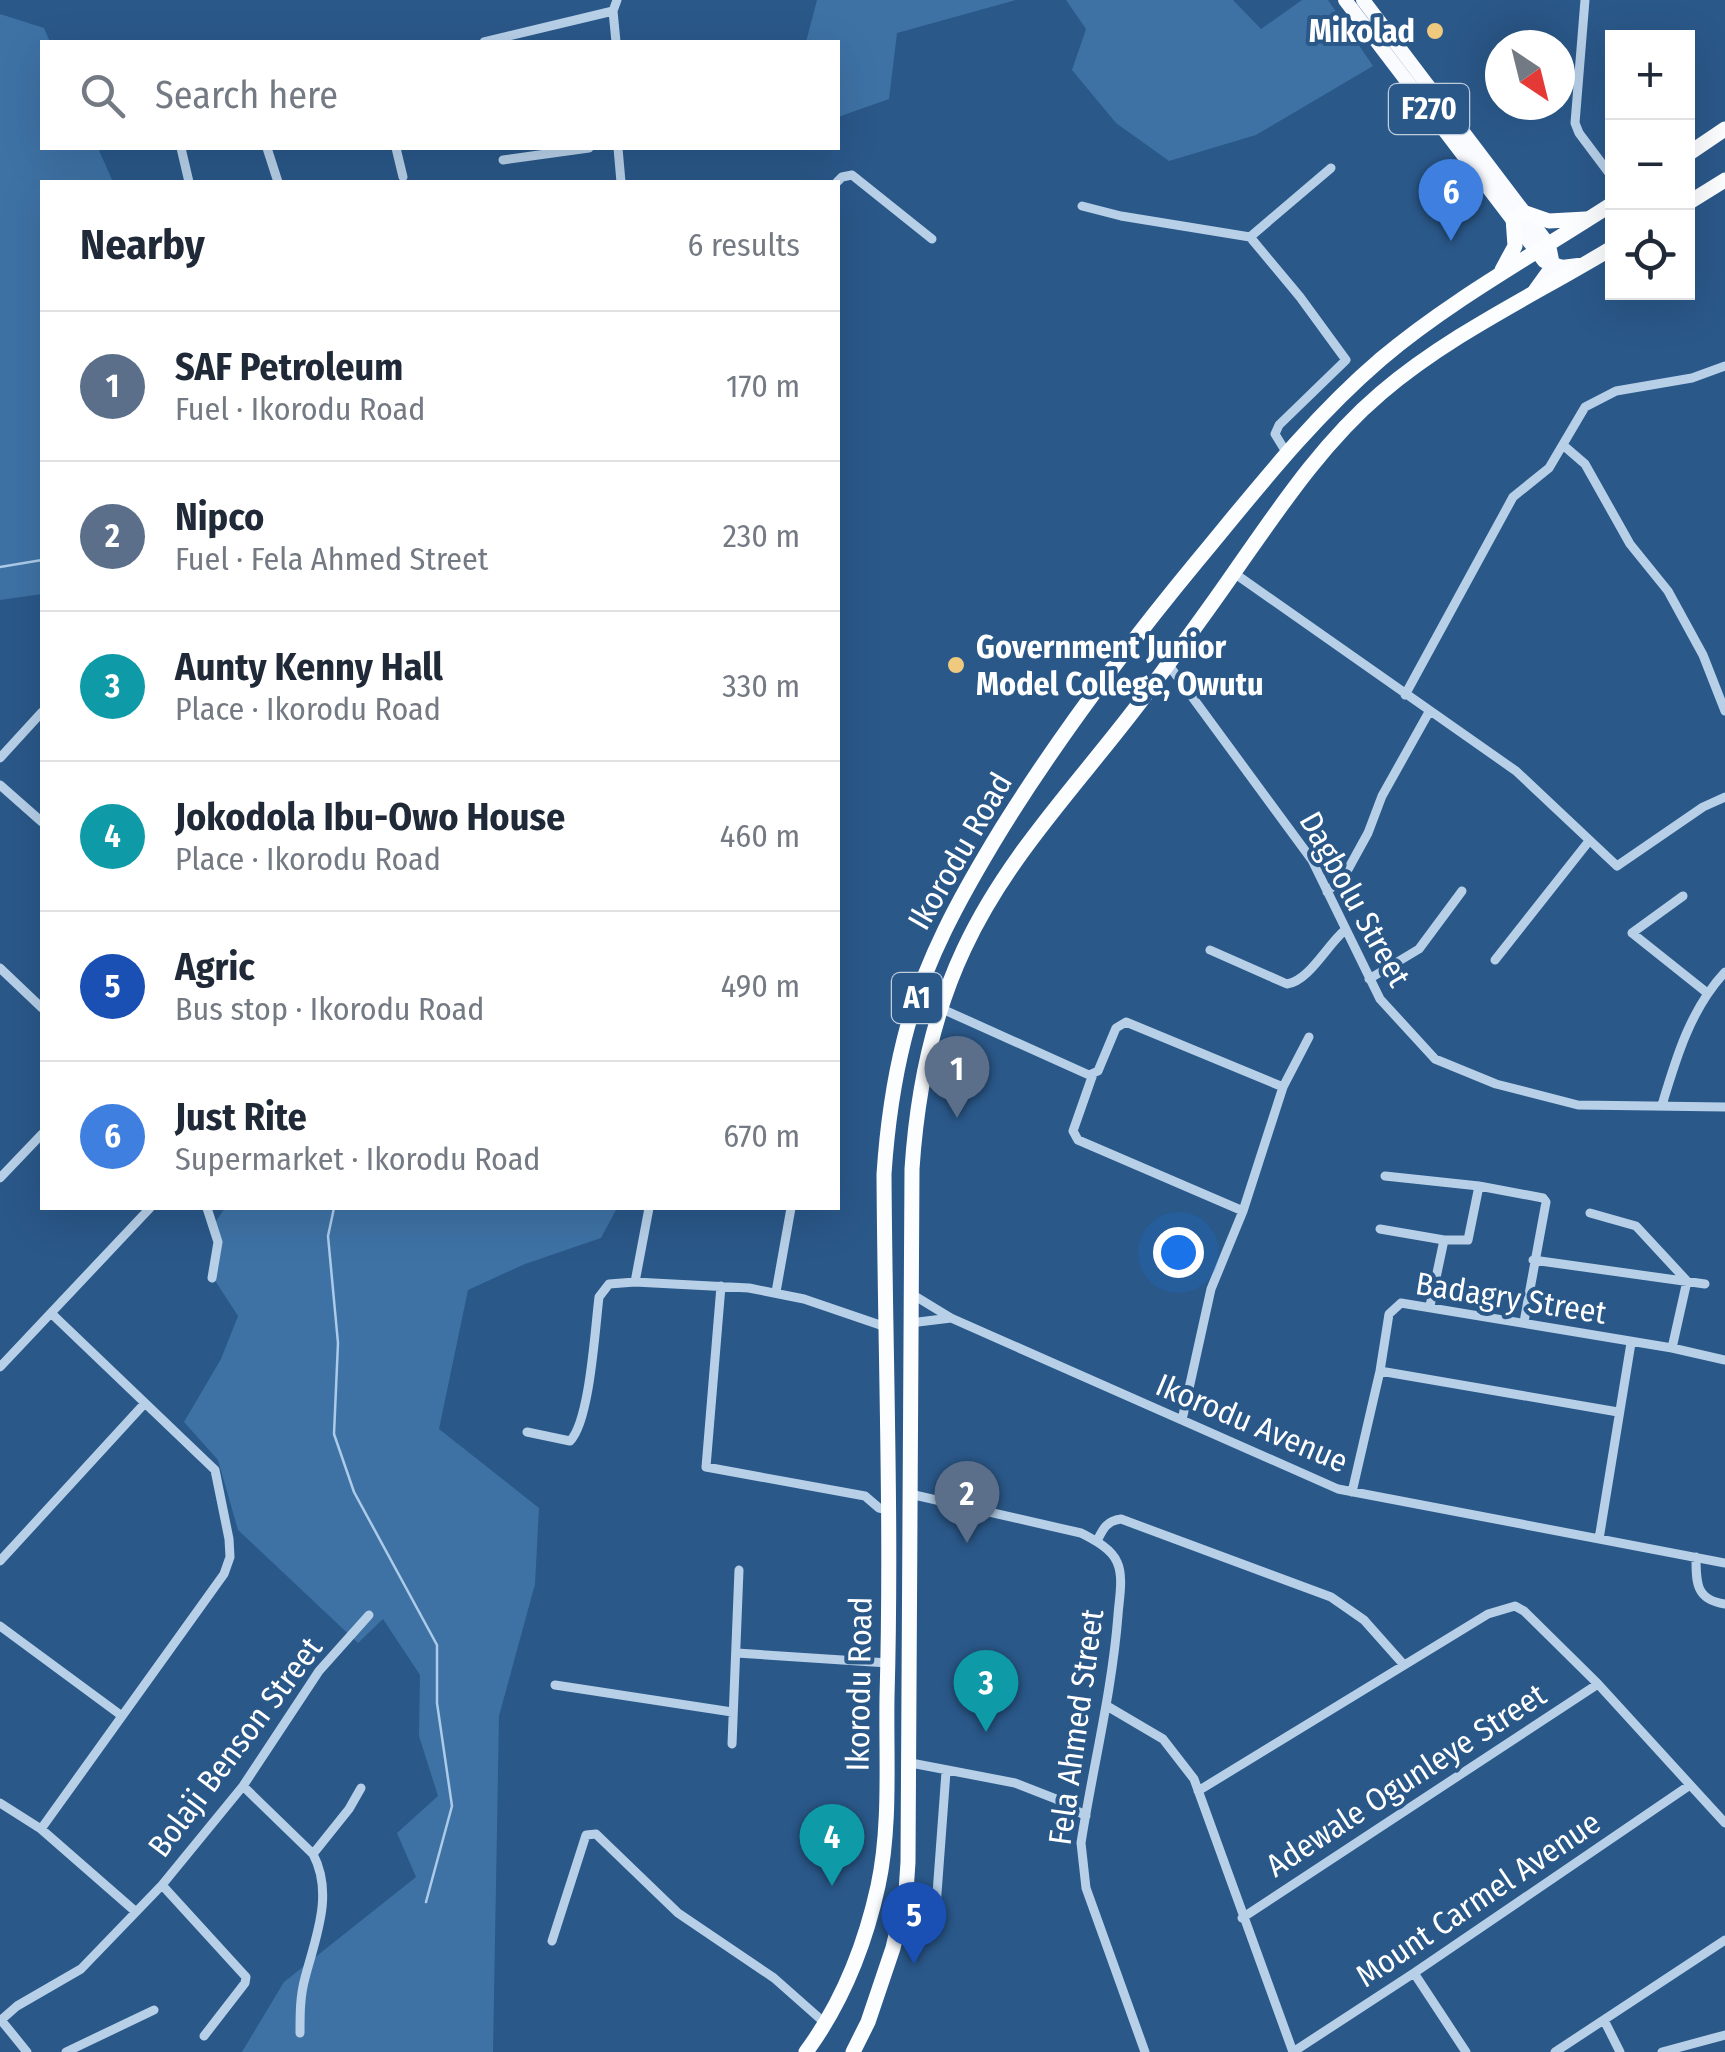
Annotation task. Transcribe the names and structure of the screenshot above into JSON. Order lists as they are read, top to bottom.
{
  "streets": {
    "highway": ["Ikorodu Road", "A1"],
    "main road": ["F270"],
    "street": [
      "Dagbolu Street",
      "Badagry Street",
      "Ikorodu Avenue",
      "Fela Ahmed Street",
      "Bolaji Benson Street",
      "Adewale Ogunleye Street",
      "Mount Carmel Avenue"
    ]
  },
  "crossings": [
    ["F270", "Ikorodu Road"],
    ["Ikorodu Road", "Dagbolu Street"],
    ["Ikorodu Road", "Ikorodu Avenue"],
    ["Badagry Street", "Ikorodu Avenue"]
  ],
  "places": ["Mikolad", "Government Junior Model College, Owutu"],
  "north": "bottom right",
  "page": {
    "map_buttons": ["+", "−"],
    "search": "Search here",
    "pins": [
      "6",
      "1",
      "2",
      "3",
      "4",
      "5"
    ],
    "heading": ["Nearby", "6 results"],
    "list": [
      {
        "mark": "1",
        "name": "SAF Petroleum",
        "note": "Fuel · Ikorodu Road",
        "value": "170 m"
      },
      {
        "mark": "2",
        "name": "Nipco",
        "note": "Fuel · Fela Ahmed Street",
        "value": "230 m"
      },
      {
        "mark": "3",
        "name": "Aunty Kenny Hall",
        "note": "Place · Ikorodu Road",
        "value": "330 m"
      },
      {
        "mark": "4",
        "name": "Jokodola Ibu-Owo House",
        "note": "Place · Ikorodu Road",
        "value": "460 m"
      },
      {
        "mark": "5",
        "name": "Agric",
        "note": "Bus stop · Ikorodu Road",
        "value": "490 m"
      },
      {
        "mark": "6",
        "name": "Just Rite",
        "note": "Supermarket · Ikorodu Road",
        "value": "670 m"
      }
    ]
  }
}
